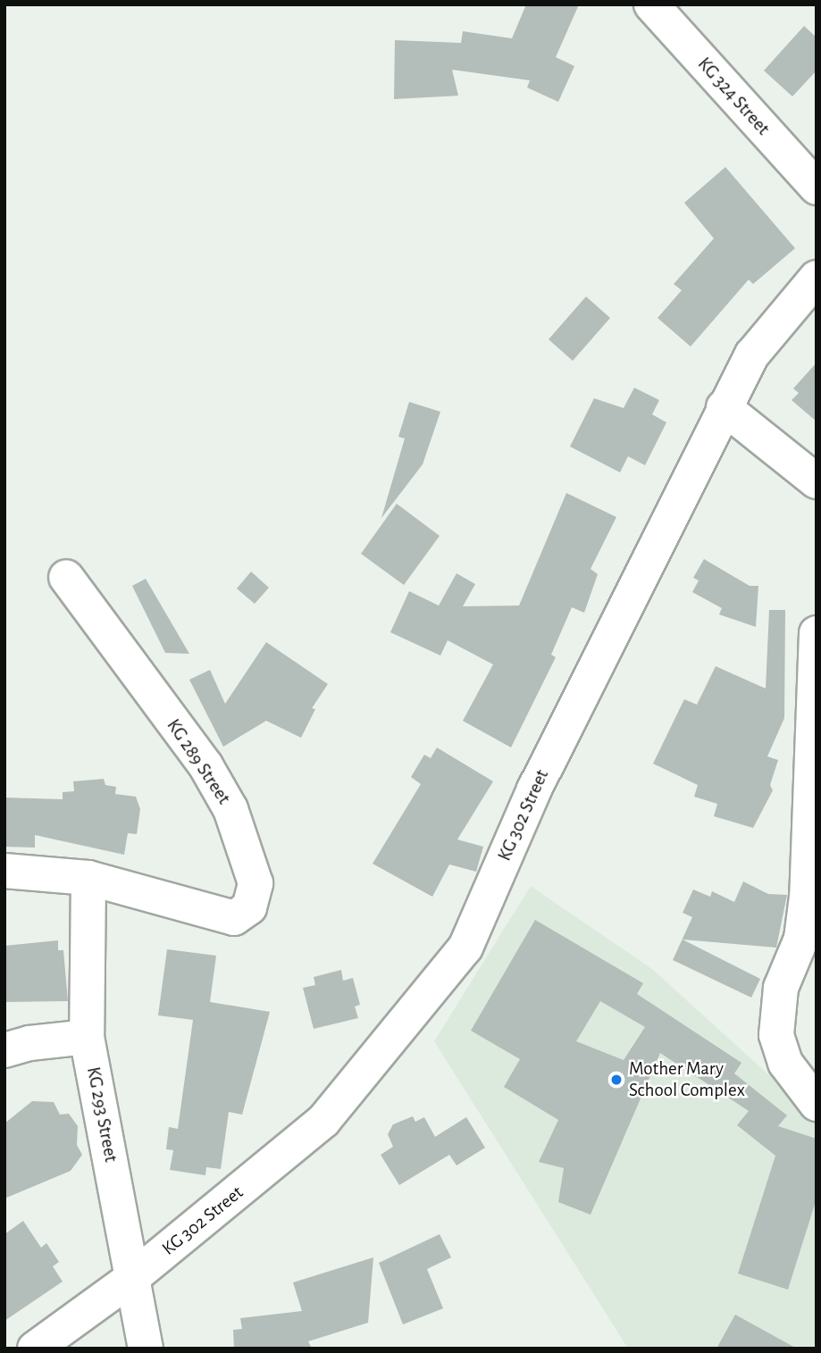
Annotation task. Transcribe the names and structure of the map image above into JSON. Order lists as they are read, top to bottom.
{
  "streets": {
    "street": [
      "KG 324 Street",
      "KG 289 Street",
      "KG 302 Street",
      "KG 293 Street"
    ]
  },
  "crossings": [
    ["KG 289 Street", "KG 293 Street"],
    ["KG 302 Street", "KG 293 Street"]
  ],
  "places": ["Mother Mary School Complex"]
}
